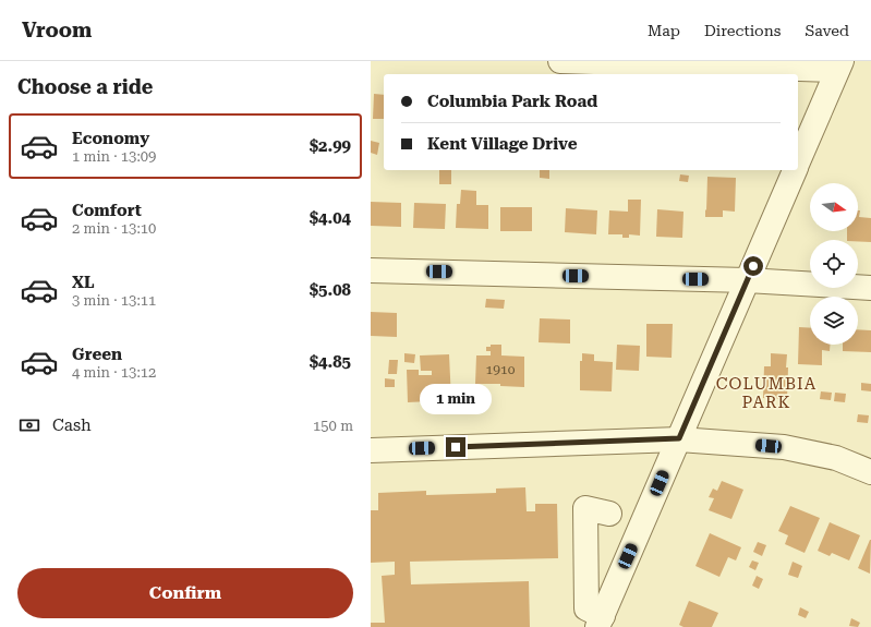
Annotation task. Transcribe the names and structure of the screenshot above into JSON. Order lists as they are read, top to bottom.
{
  "districts": ["COLUMBIA PARK"],
  "house_numbers": ["1910"],
  "north": "right",
  "page": {
    "header": "Vroom",
    "nav": ["Map", "Directions", "Saved"],
    "heading": "Choose a ride",
    "banner": ["Columbia Park Road", "Kent Village Drive"],
    "list": [
      {
        "name": "Economy",
        "note": "1 min · 13:09",
        "value": "$2.99"
      },
      {
        "name": "Comfort",
        "note": "2 min · 13:10",
        "value": "$4.04"
      },
      {
        "name": "XL",
        "note": "3 min · 13:11",
        "value": "$5.08"
      },
      {
        "name": "Green",
        "note": "4 min · 13:12",
        "value": "$4.85"
      }
    ],
    "bubble": "1 min",
    "pay": ["Cash", "150 m"],
    "buttons": "Confirm"
  }
}
